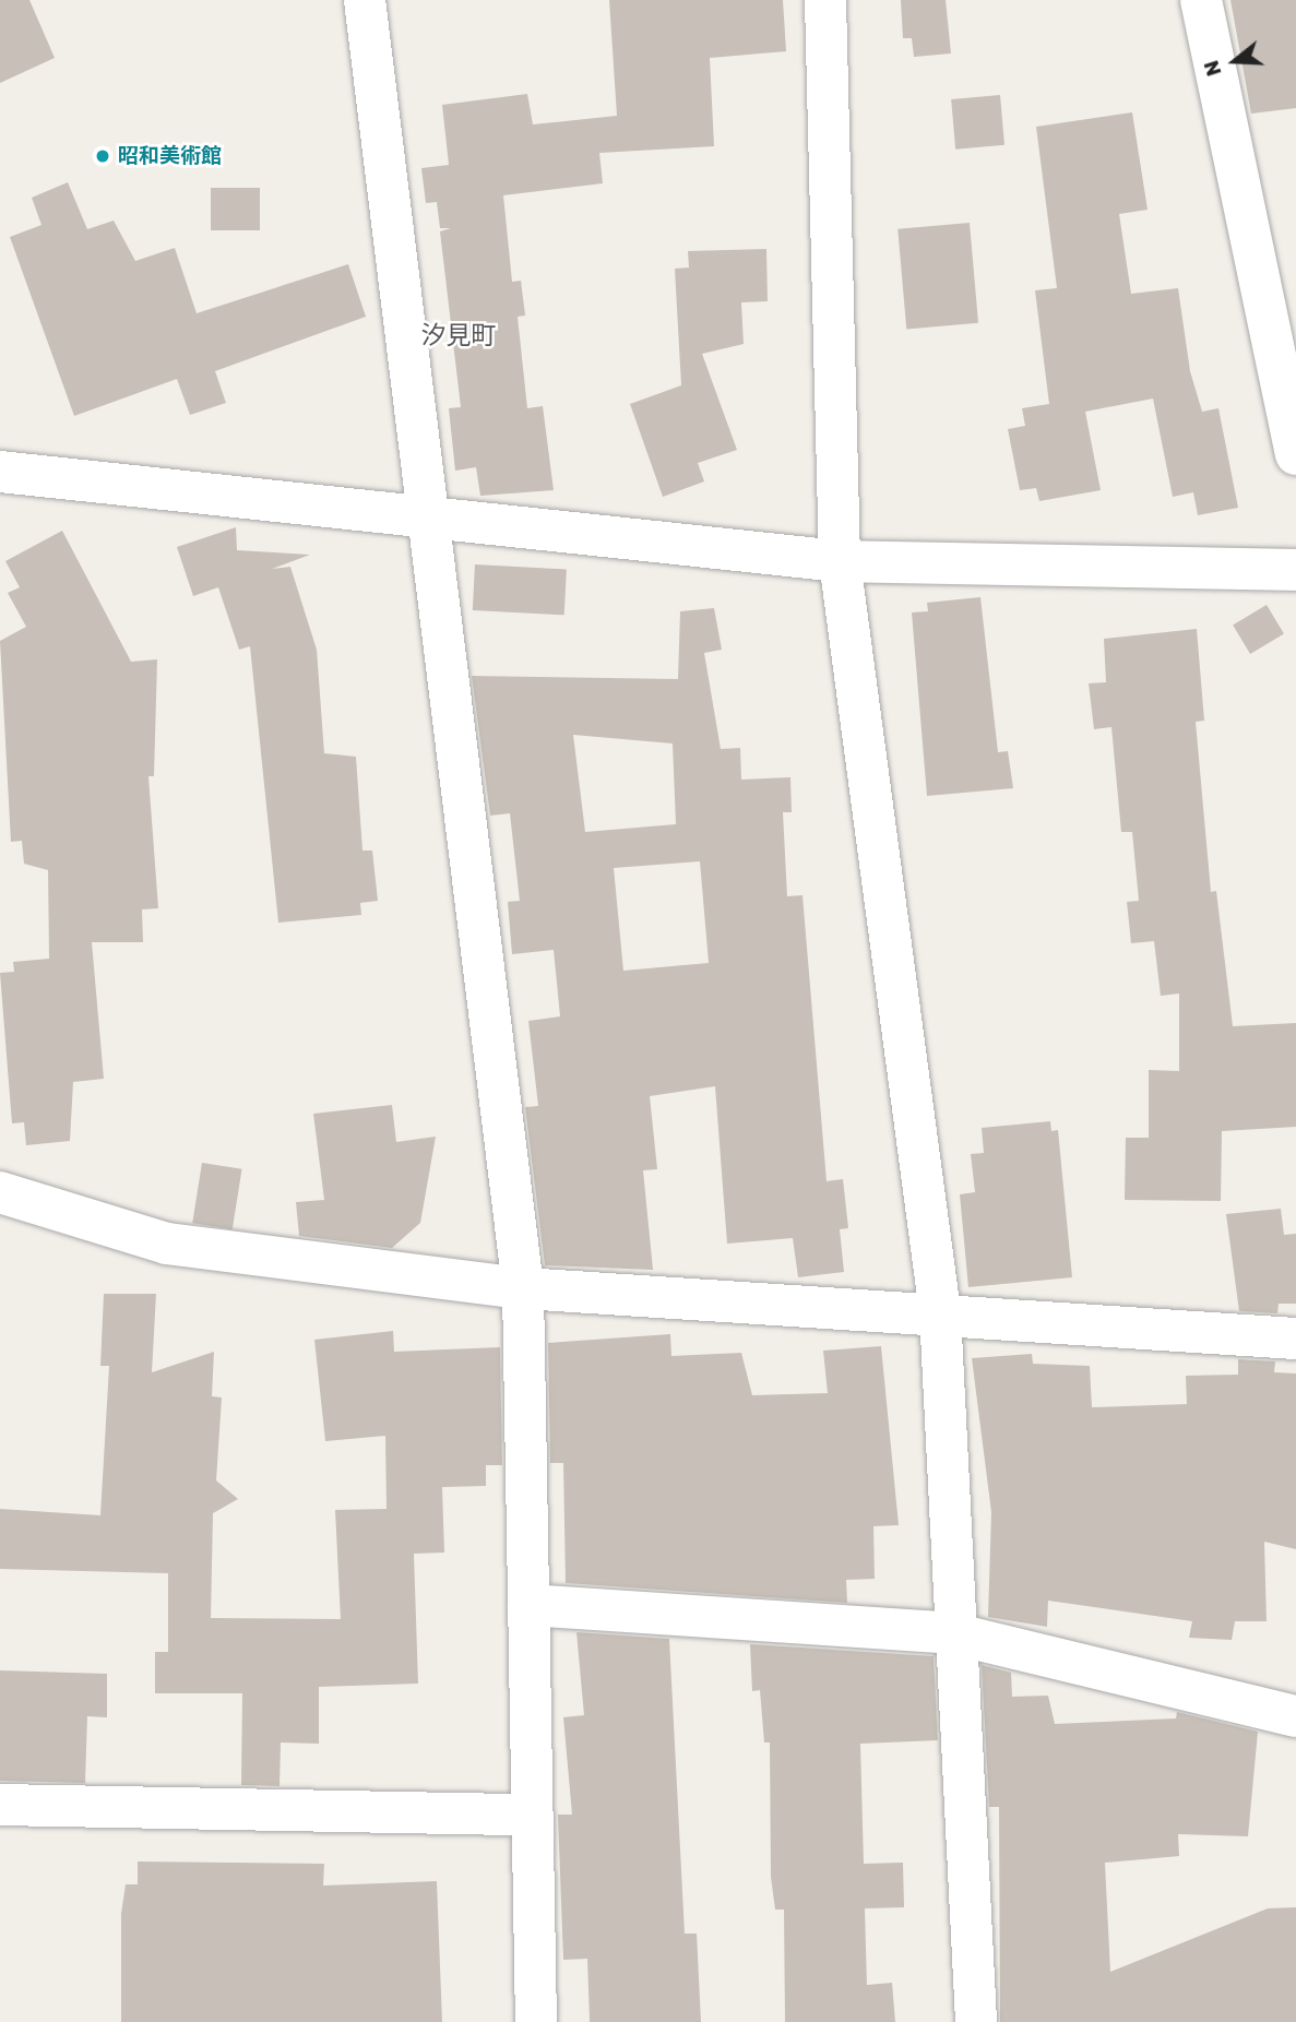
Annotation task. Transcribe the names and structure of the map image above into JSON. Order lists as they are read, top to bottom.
{
  "districts": ["汐見町"],
  "places": ["昭和美術館"],
  "north": "left"
}
